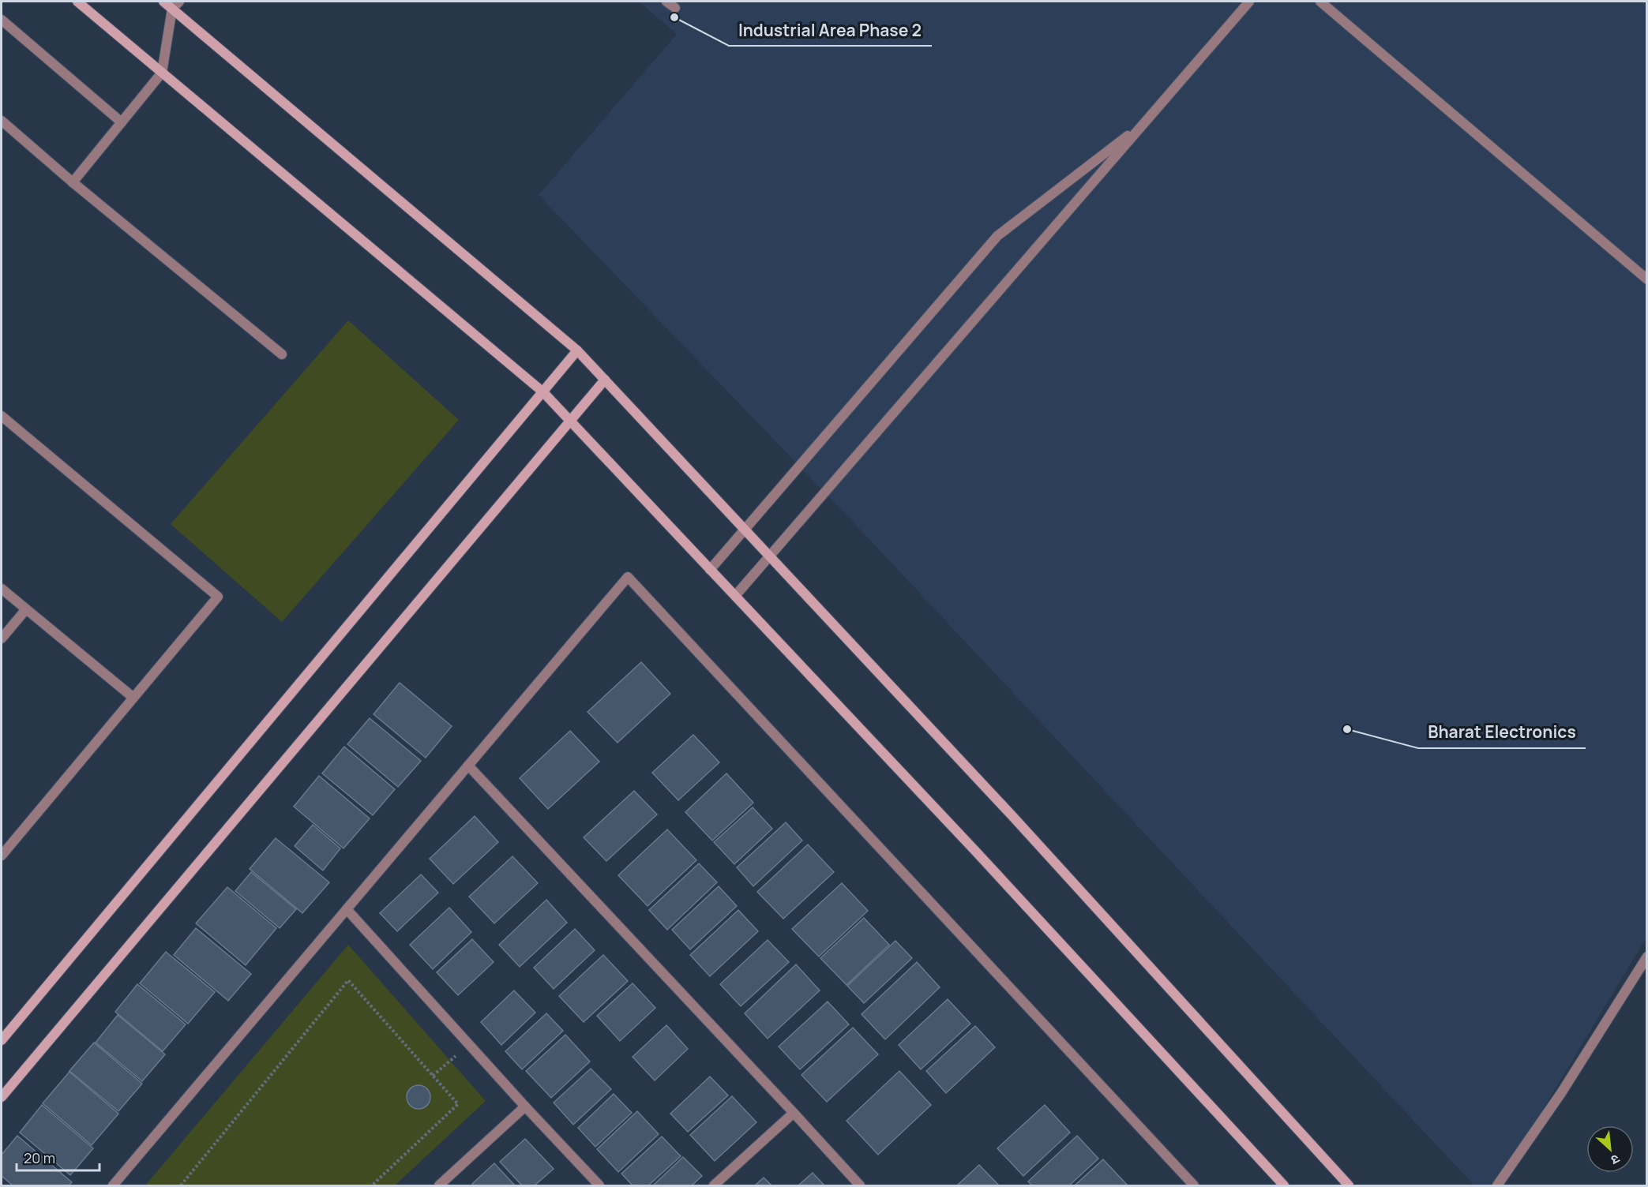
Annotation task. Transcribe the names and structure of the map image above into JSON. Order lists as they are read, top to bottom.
{
  "places": ["Industrial Area Phase 2", "Bharat Electronics"],
  "scale_bar": "20 m",
  "north": "bottom right"
}
